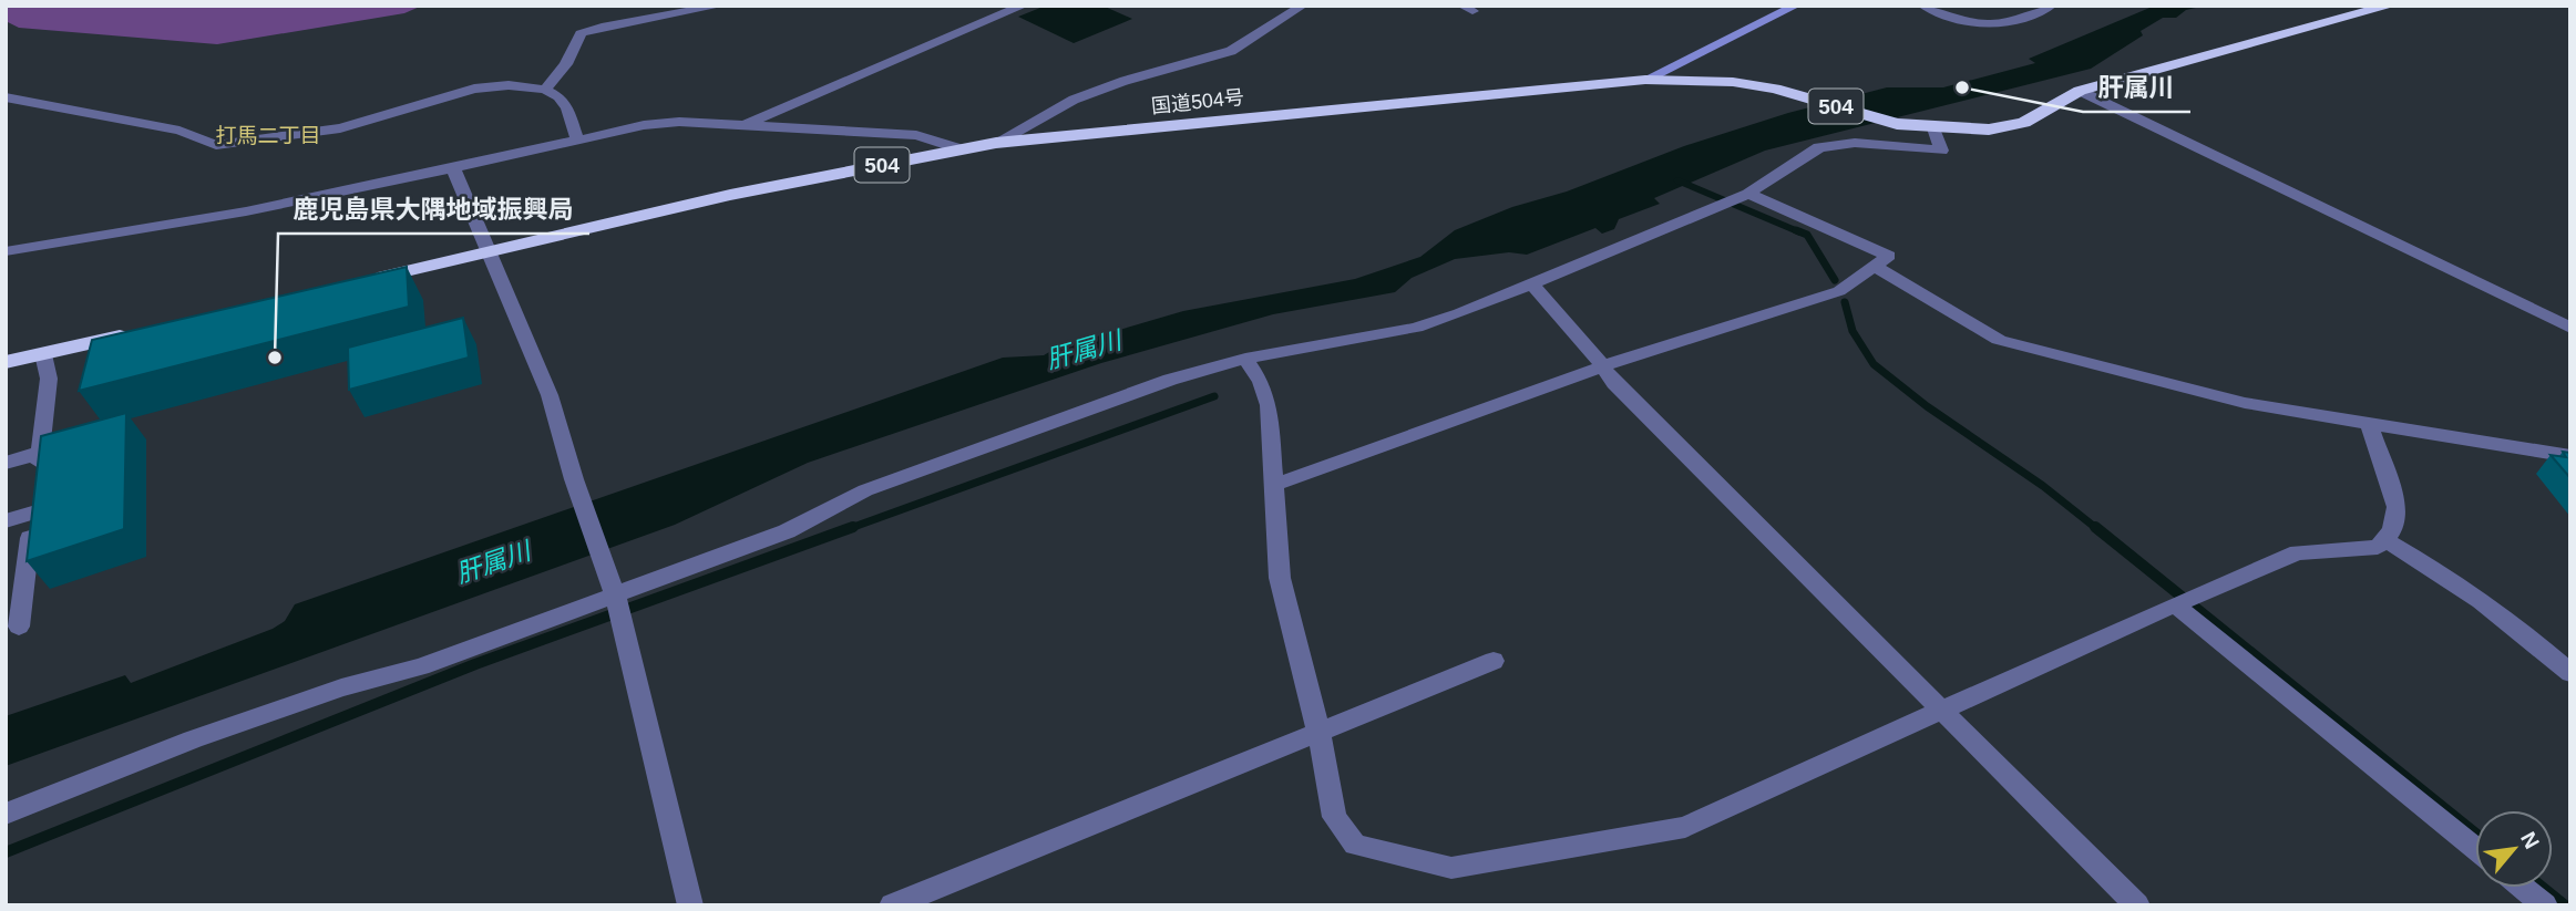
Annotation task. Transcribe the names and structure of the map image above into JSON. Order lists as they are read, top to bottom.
{
  "streets": {
    "highway": ["国道504号", "504"]
  },
  "districts": ["打馬二丁目"],
  "water": ["肝属川"],
  "places": ["肝属川", "鹿児島県大隅地域振興局"],
  "north": "top right"
}
